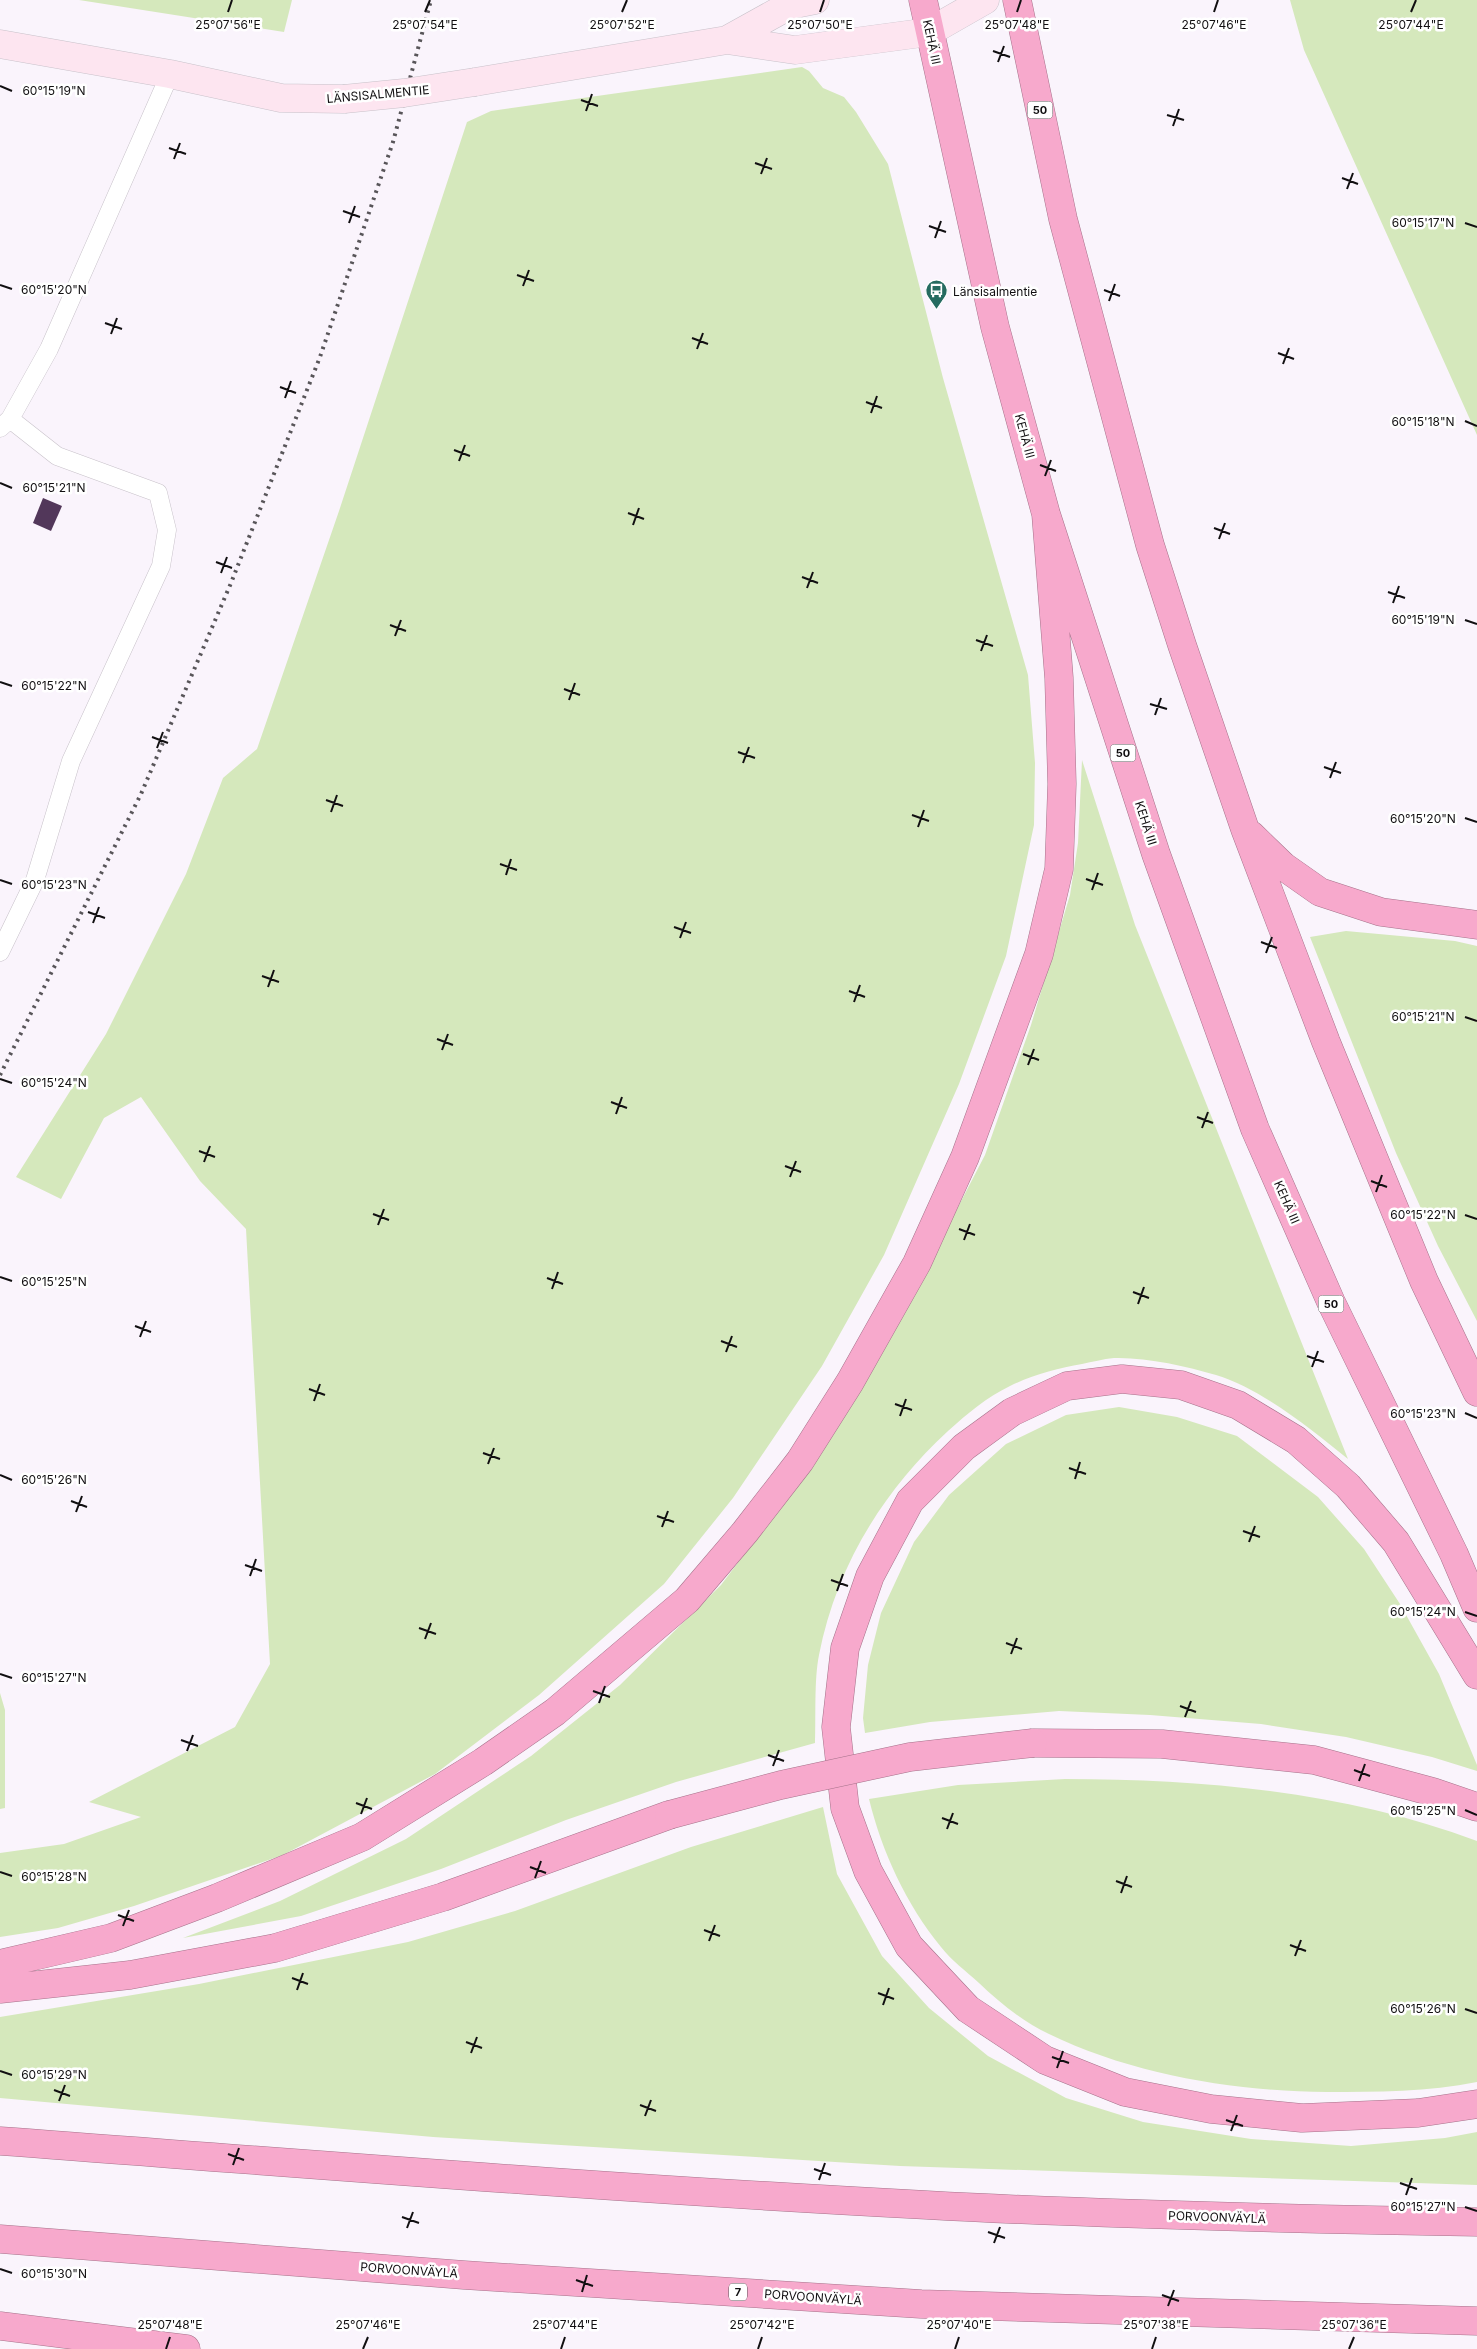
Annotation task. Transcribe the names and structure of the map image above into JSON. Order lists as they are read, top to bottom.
{
  "streets": {
    "highway": [
      "KEHÄ III",
      "50",
      "PORVOONVÄYLÄ",
      "7"
    ],
    "street": ["LÄNSISALMENTIE"]
  },
  "crossings": [
    ["KEHÄ III", "LÄNSISALMENTIE"]
  ],
  "places": {
    "bus stop": ["Länsisalmentie"]
  },
  "coordinates": [
    "25°07'56\"E",
    "25°07'54\"E",
    "25°07'52\"E",
    "25°07'50\"E",
    "25°07'48\"E",
    "25°07'46\"E",
    "25°07'44\"E",
    "60°15'19\"N",
    "60°15'17\"N",
    "60°15'20\"N",
    "60°15'18\"N",
    "60°15'21\"N",
    "60°15'22\"N",
    "60°15'23\"N",
    "60°15'24\"N",
    "60°15'25\"N",
    "60°15'26\"N",
    "60°15'27\"N",
    "60°15'28\"N",
    "60°15'29\"N",
    "60°15'30\"N",
    "25°07'42\"E",
    "25°07'40\"E",
    "25°07'38\"E",
    "25°07'36\"E"
  ]
}
